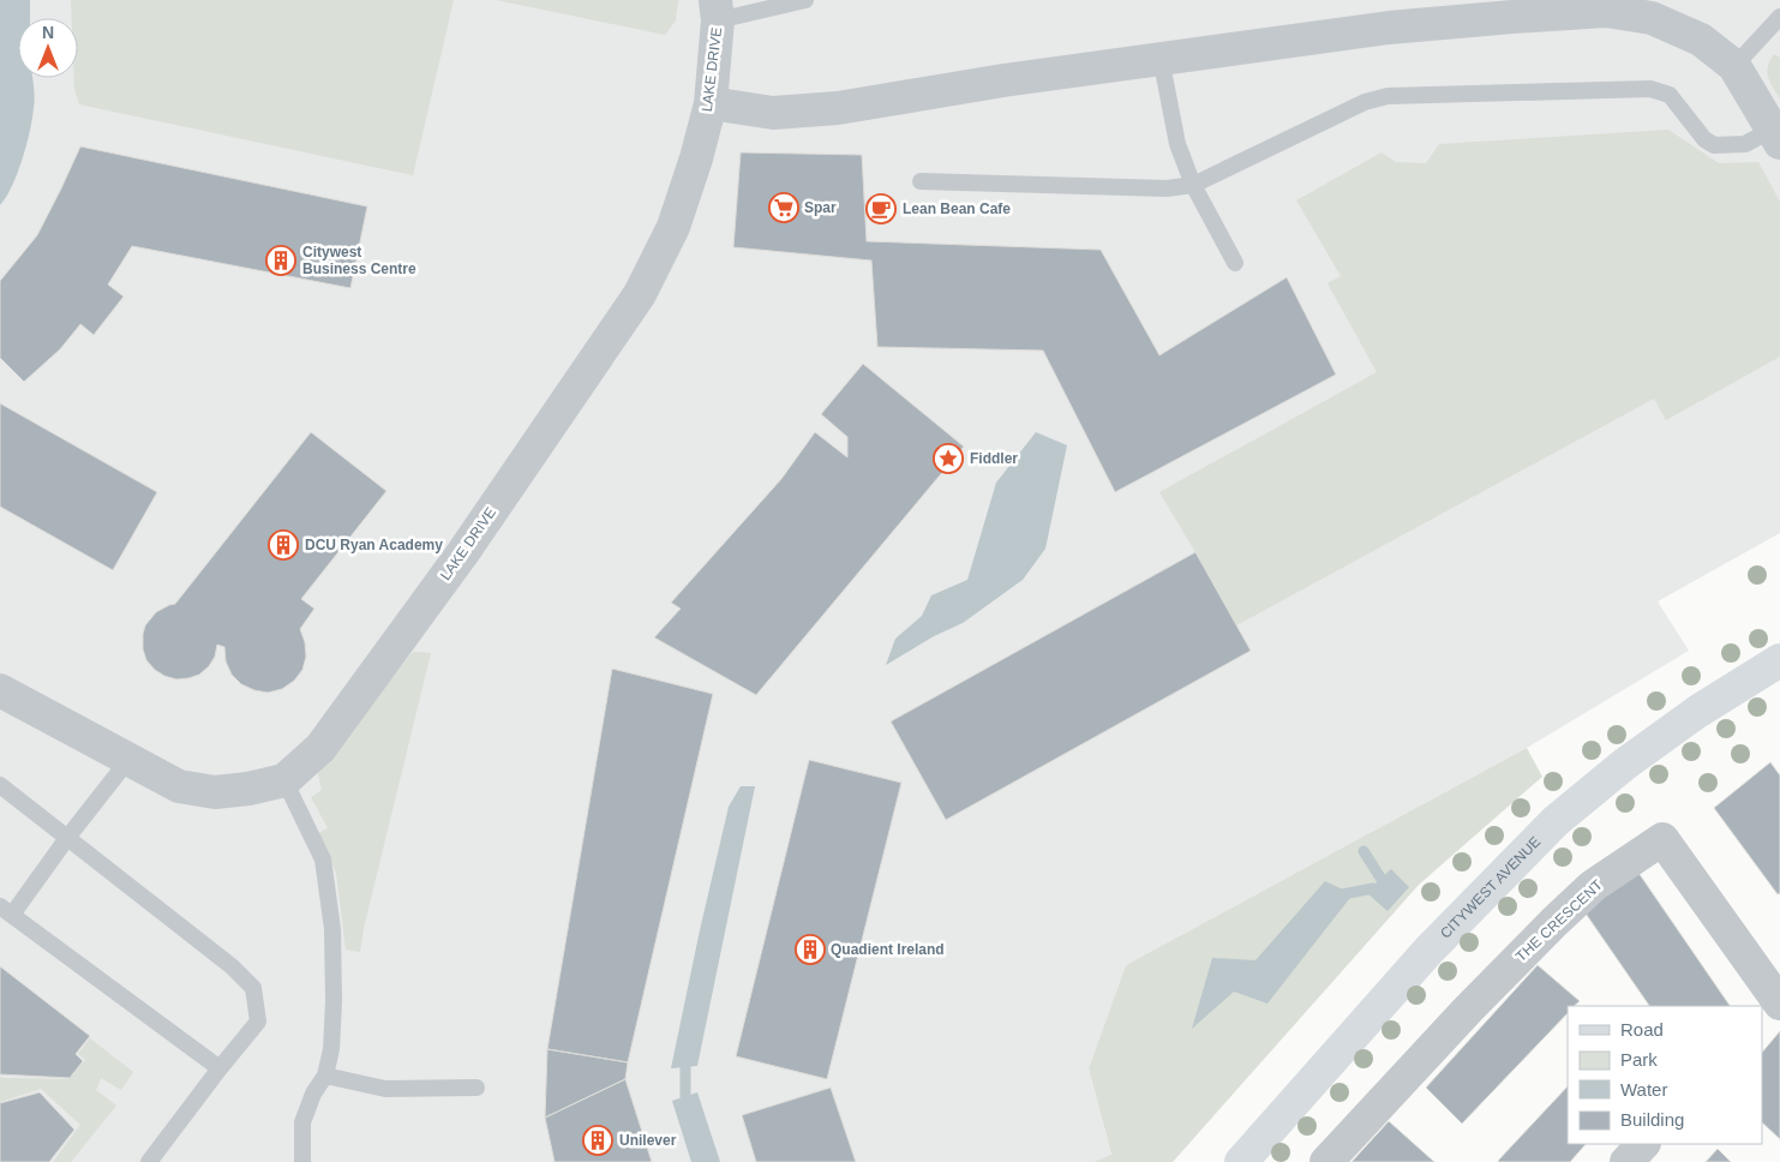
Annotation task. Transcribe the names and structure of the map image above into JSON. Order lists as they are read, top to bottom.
{
  "streets": {
    "main road": ["CITYWEST AVENUE"],
    "street": ["LAKE DRIVE", "THE CRESCENT"]
  },
  "places": {
    "supermarket": ["Spar"],
    "cafe": ["Lean Bean Cafe"],
    "building": [
      "Citywest Business Centre",
      "DCU Ryan Academy",
      "Quadient Ireland",
      "Unilever"
    ],
    "place": ["Fiddler"]
  },
  "legend": [
    "Road",
    "Park",
    "Water",
    "Building"
  ],
  "north": "top"
}
